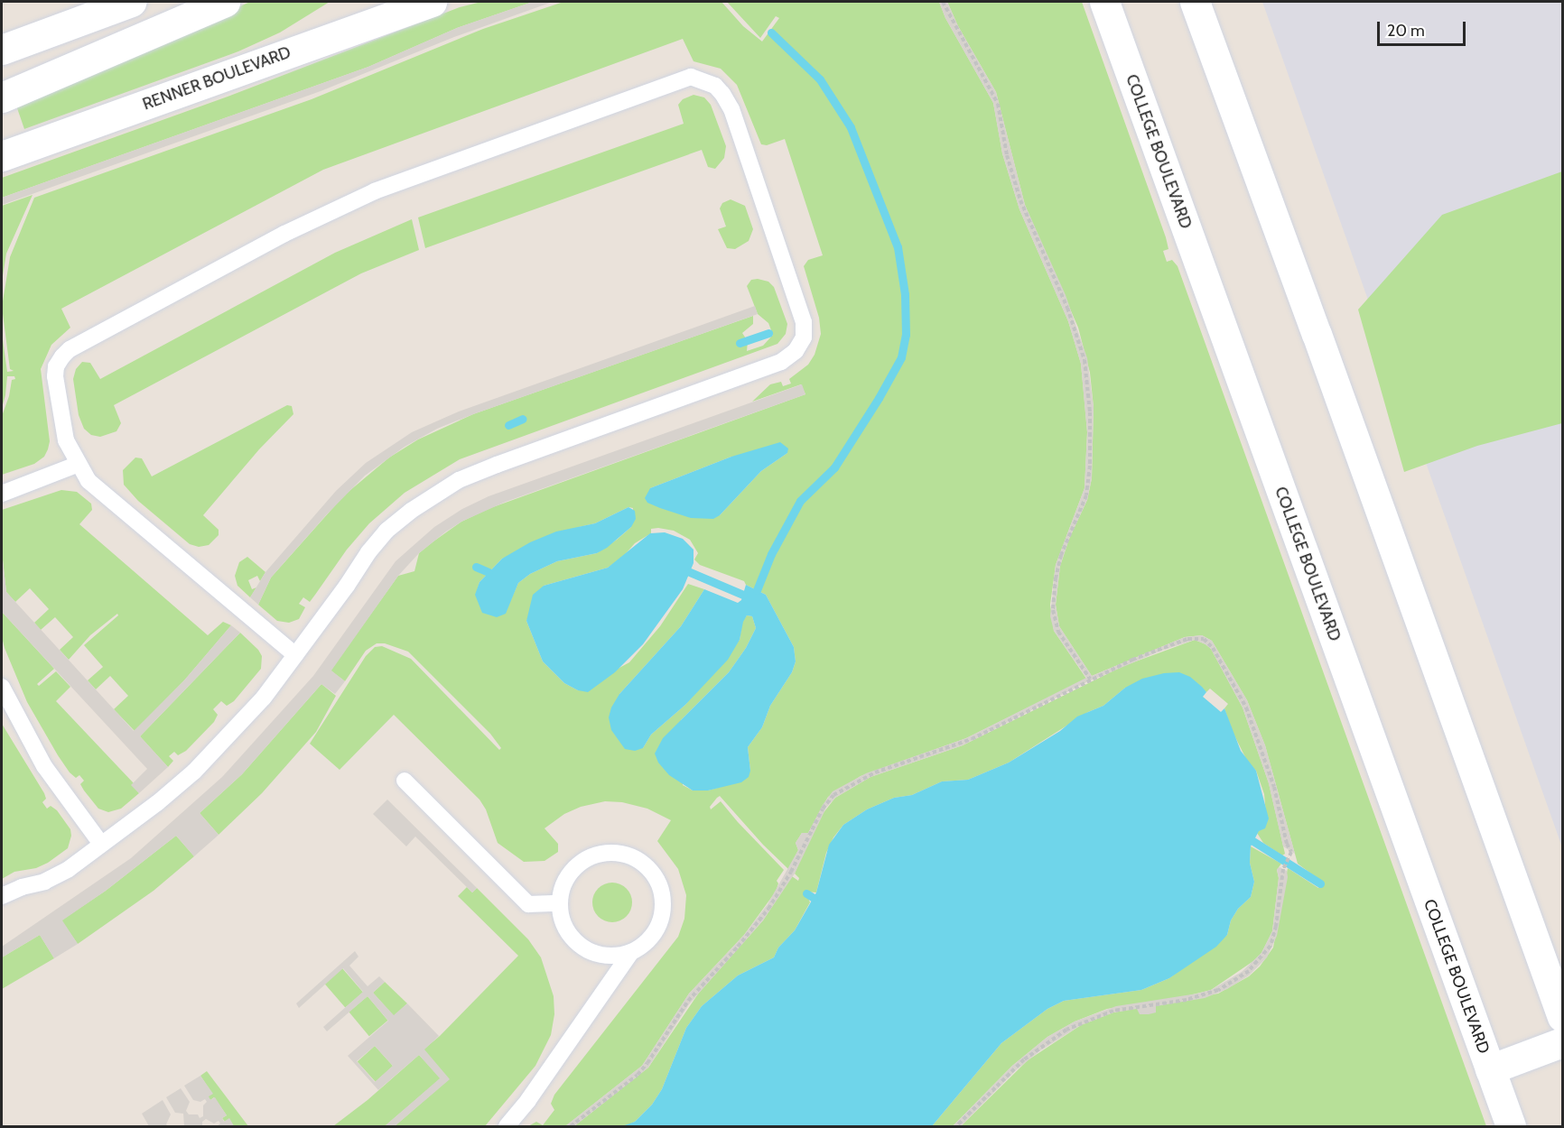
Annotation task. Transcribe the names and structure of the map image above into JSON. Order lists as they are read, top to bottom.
{
  "streets": {
    "main road": ["RENNER BOULEVARD", "COLLEGE BOULEVARD"]
  },
  "scale_bar": "20 m"
}
